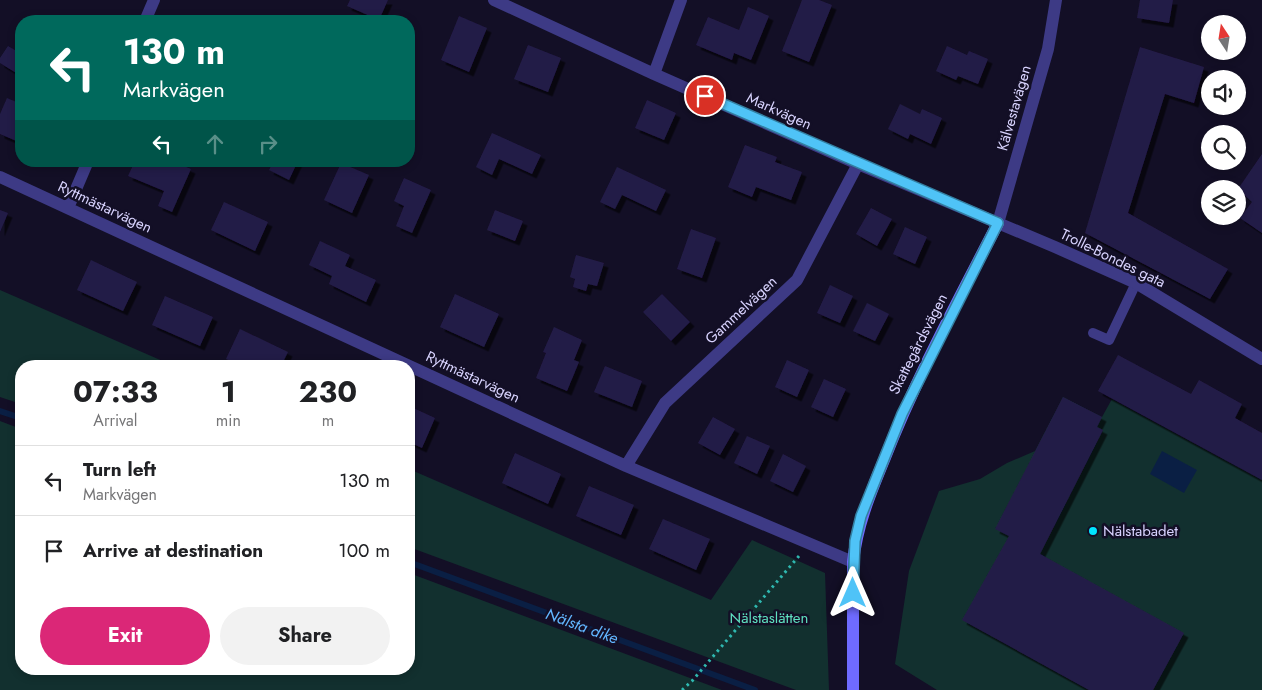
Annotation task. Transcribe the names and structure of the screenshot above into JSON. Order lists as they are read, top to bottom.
{
  "streets": {
    "street": [
      "Kälvestavägen",
      "Markvägen",
      "Ryttmästarvägen",
      "Trolle-Bondes gata",
      "Gammelvägen",
      "Skattegårdsvägen"
    ]
  },
  "crossings": [
    ["Kälvestavägen", "Markvägen"],
    ["Kälvestavägen", "Trolle-Bondes gata"],
    ["Kälvestavägen", "Skattegårdsvägen"],
    ["Markvägen", "Trolle-Bondes gata"],
    ["Markvägen", "Gammelvägen"],
    ["Markvägen", "Skattegårdsvägen"],
    ["Ryttmästarvägen", "Gammelvägen"],
    ["Ryttmästarvägen", "Skattegårdsvägen"],
    ["Trolle-Bondes gata", "Skattegårdsvägen"]
  ],
  "water": ["Nälsta dike"],
  "parks": ["Nälstaslätten"],
  "places": ["Nälstabadet"],
  "north": "top",
  "page": {
    "turn": ["130 m", "Markvägen"],
    "eta": [
      "07:33",
      "Arrival",
      "1",
      "min",
      "230",
      "m"
    ],
    "list": [
      {
        "name": "Turn left",
        "note": "Markvägen",
        "value": "130 m"
      },
      {
        "name": "Arrive at destination",
        "value": "100 m"
      }
    ],
    "buttons": ["Exit", "Share"]
  }
}
